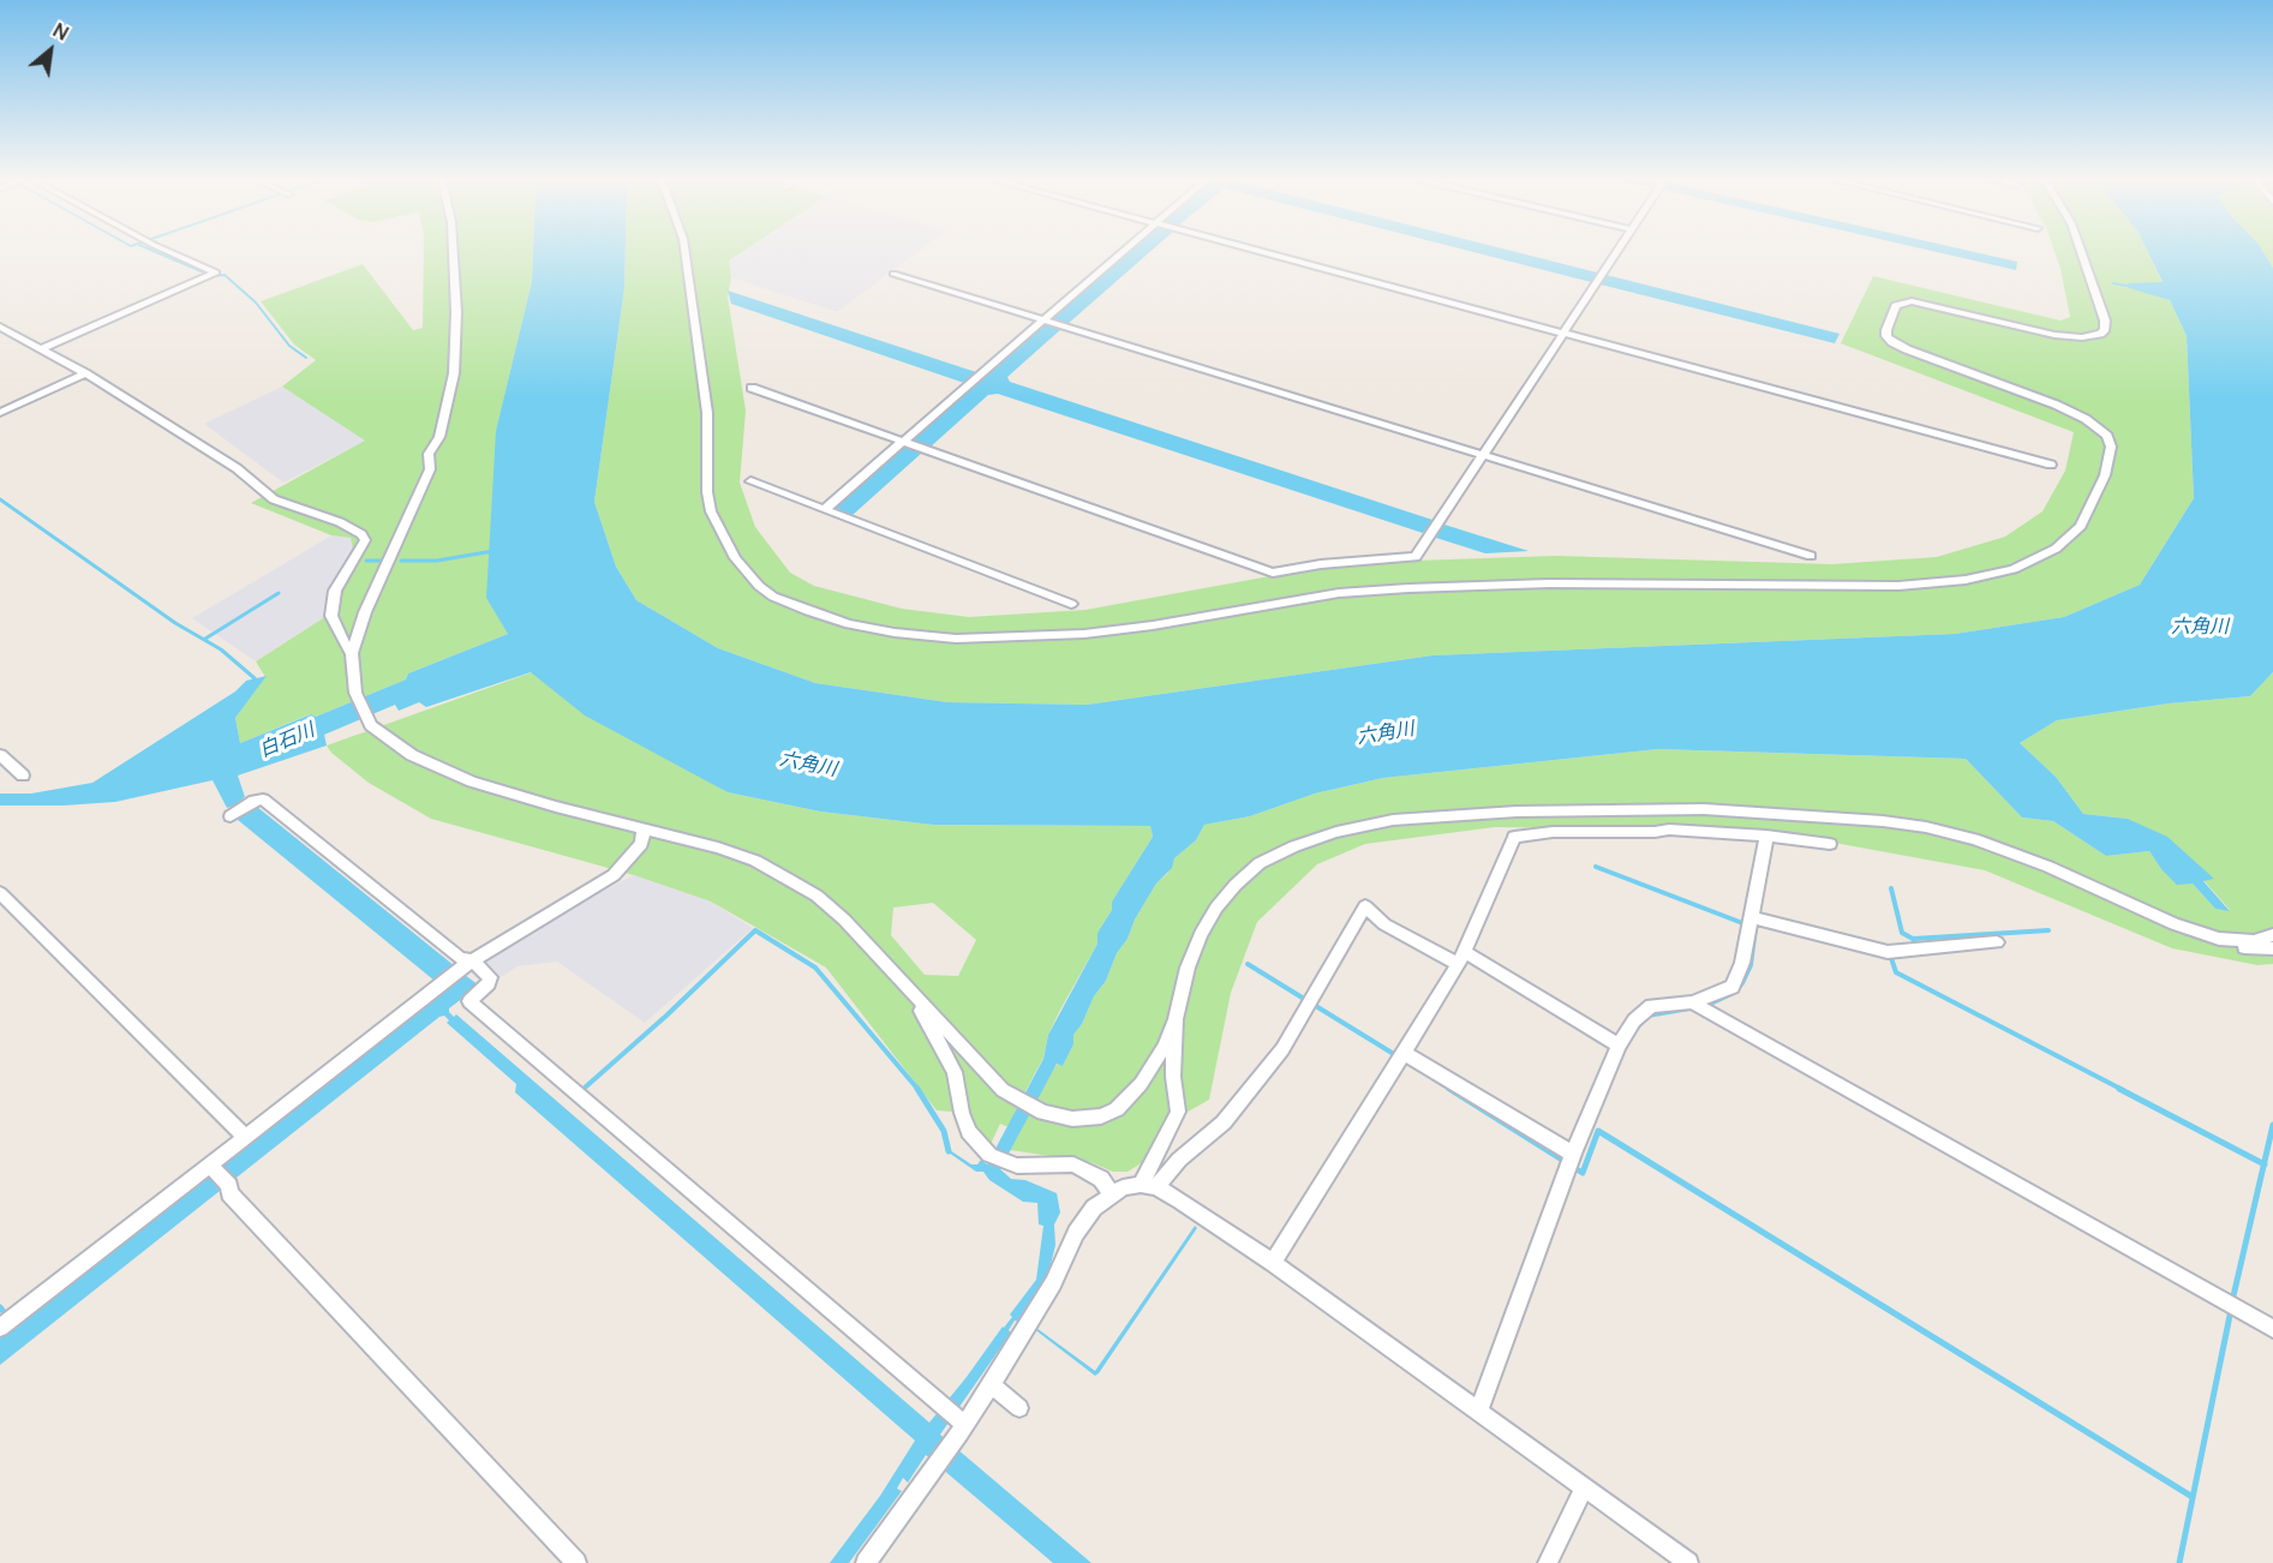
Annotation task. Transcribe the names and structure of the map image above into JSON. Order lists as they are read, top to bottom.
{
  "water": ["六角川", "白石川"],
  "north": "top right"
}
